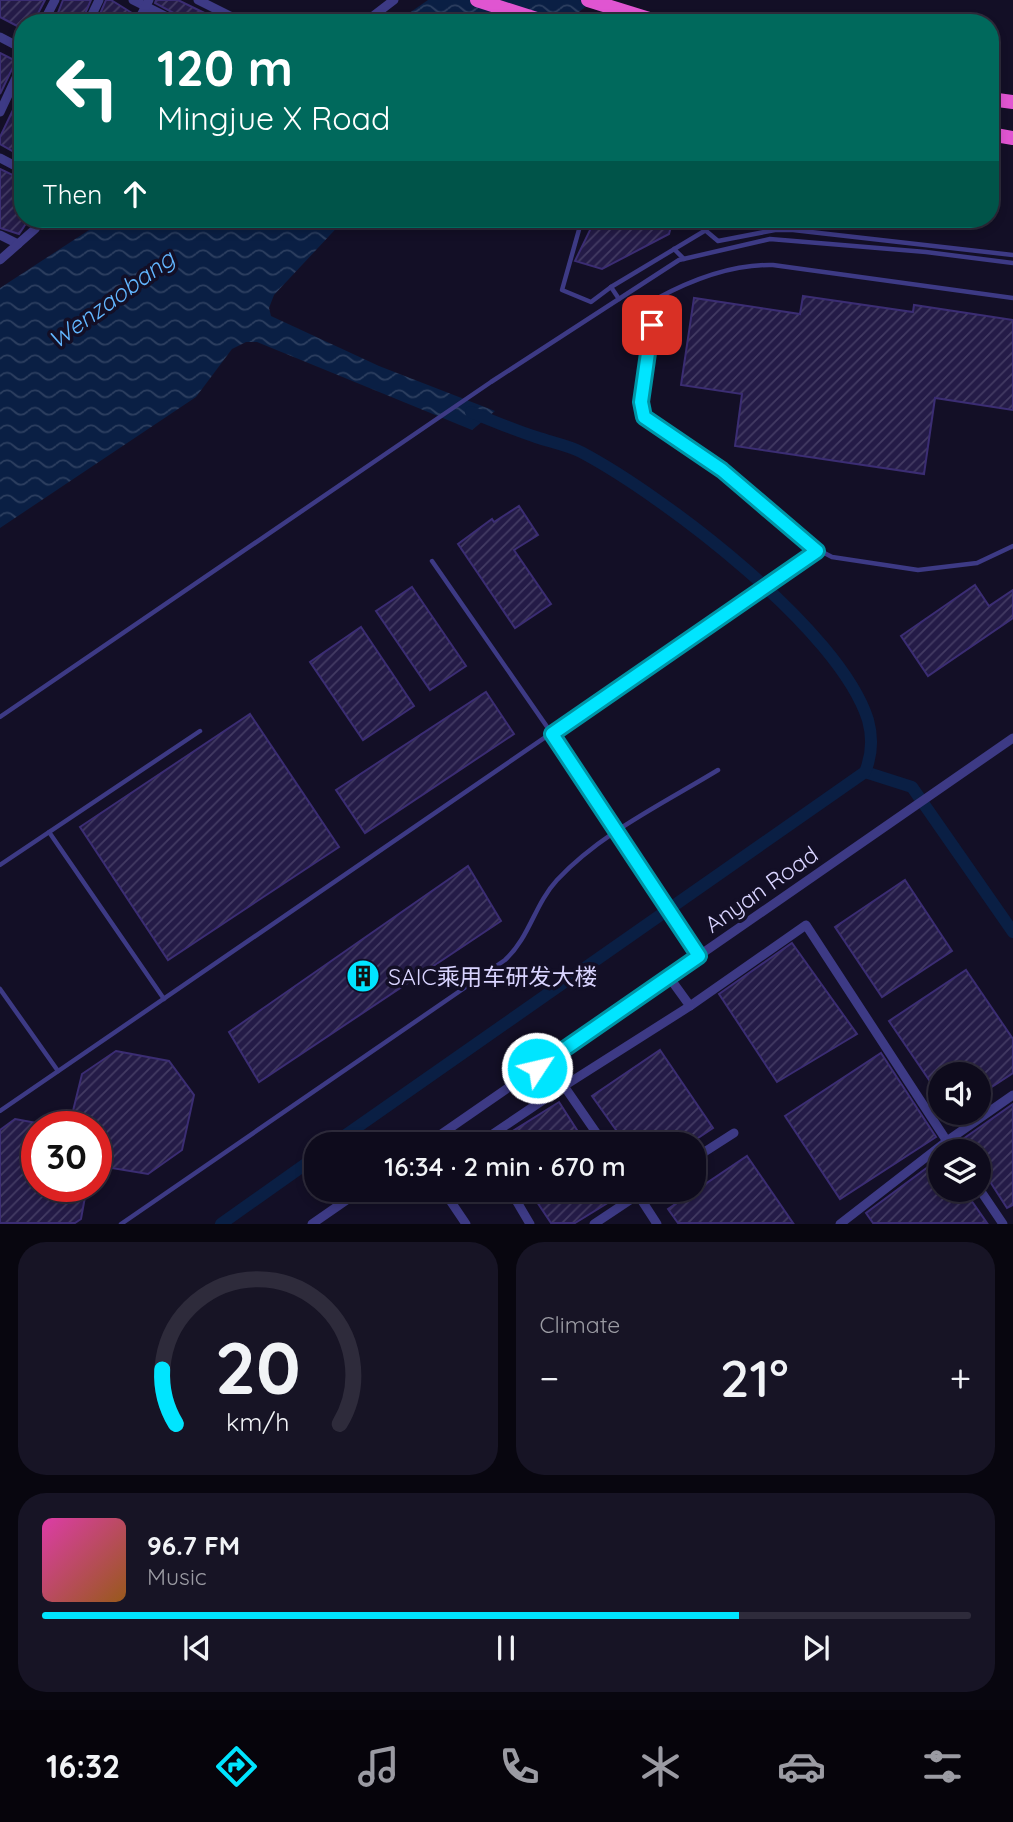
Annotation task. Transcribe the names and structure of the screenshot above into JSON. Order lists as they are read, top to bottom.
{
  "streets": {
    "street": ["Anyan Road"]
  },
  "water": ["Wenzaobang"],
  "places": {
    "building": ["SAIC乘用车研发大楼"]
  },
  "page": {
    "turn": ["120 m", "Mingjue X Road"],
    "then": "Then",
    "limit": "30",
    "trip": "16:34 · 2 min · 670 m",
    "tile": "Climate",
    "heat": ["−", "21°", "+"],
    "song": ["96.7 FM", "Music"],
    "tabs": "16:32",
    "gauge": ["20", "km/h"]
  }
}
